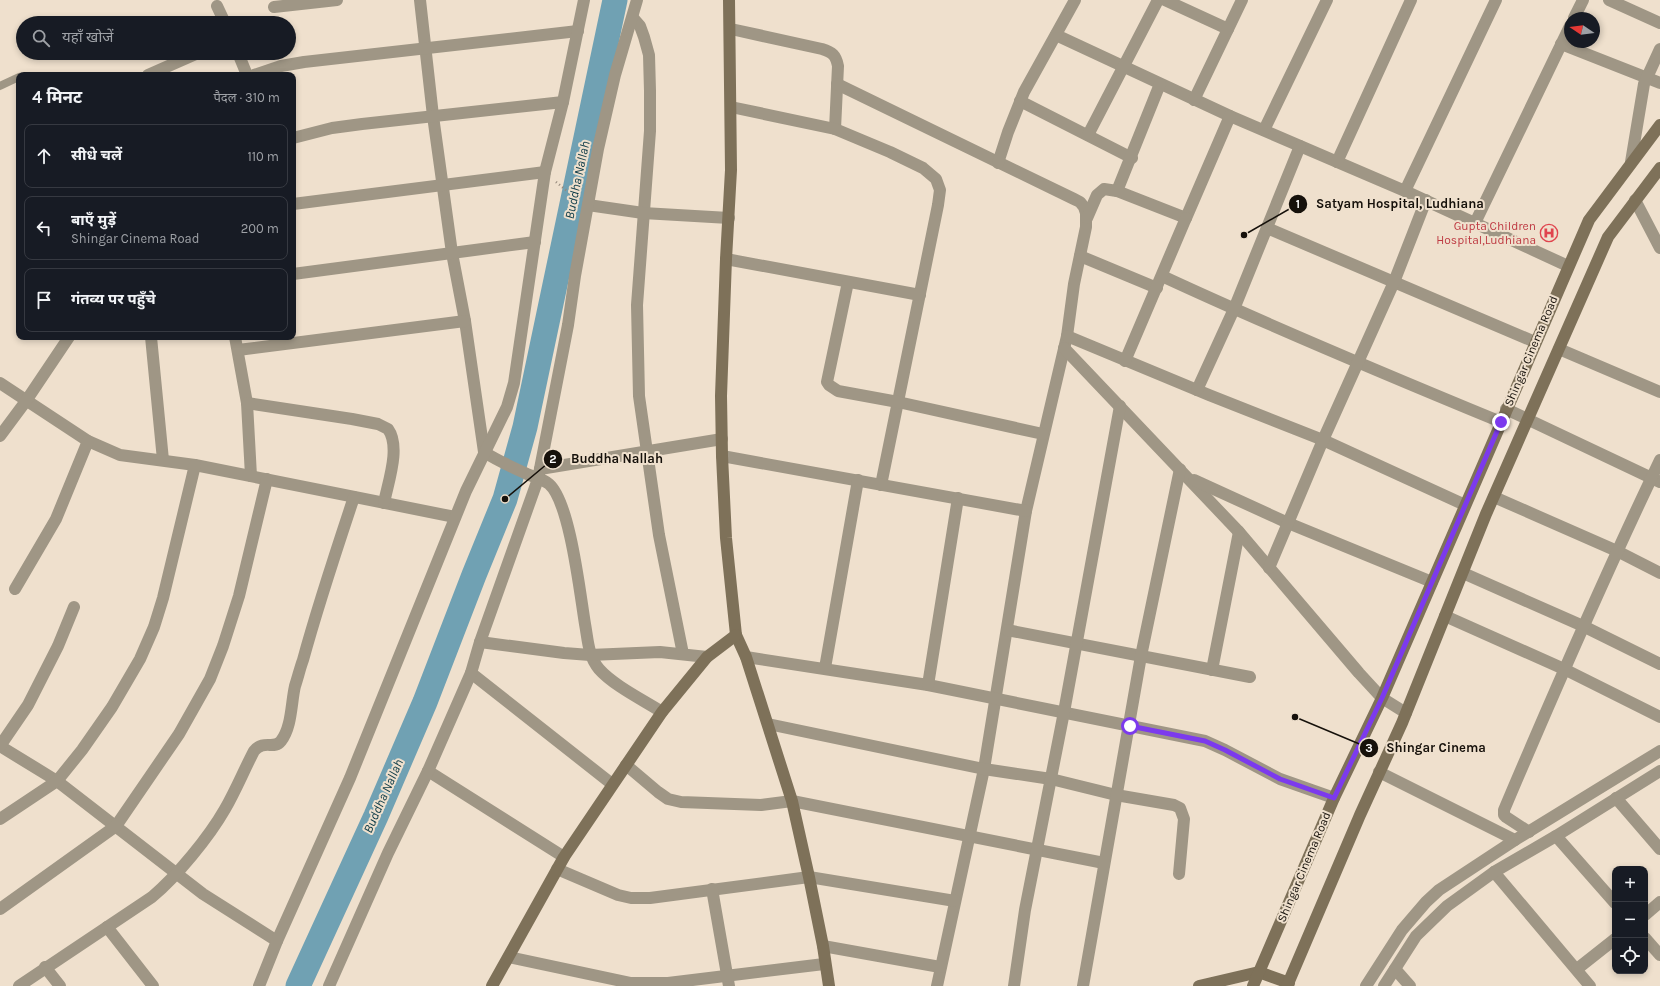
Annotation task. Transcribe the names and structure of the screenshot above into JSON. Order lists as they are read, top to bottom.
{
  "streets": {
    "street": ["Shingar Cinema Road"]
  },
  "water": ["Buddha Nallah"],
  "places": {
    "hospital": ["Gupta Children Hospital,Ludhiana"],
    "other": ["Satyam Hospital, Ludhiana", "Buddha Nallah", "Shingar Cinema"]
  },
  "north": "left",
  "page": {
    "search": "यहाँ खोजें",
    "heading": ["4 मिनट", "पैदल · 310 m"],
    "list": [
      ["सीधे चलें", "110 m"],
      ["बाएँ मुड़ें", "Shingar Cinema Road", "200 m"],
      "गंतव्य पर पहुँचे"
    ],
    "map_buttons": ["+", "−"]
  }
}
